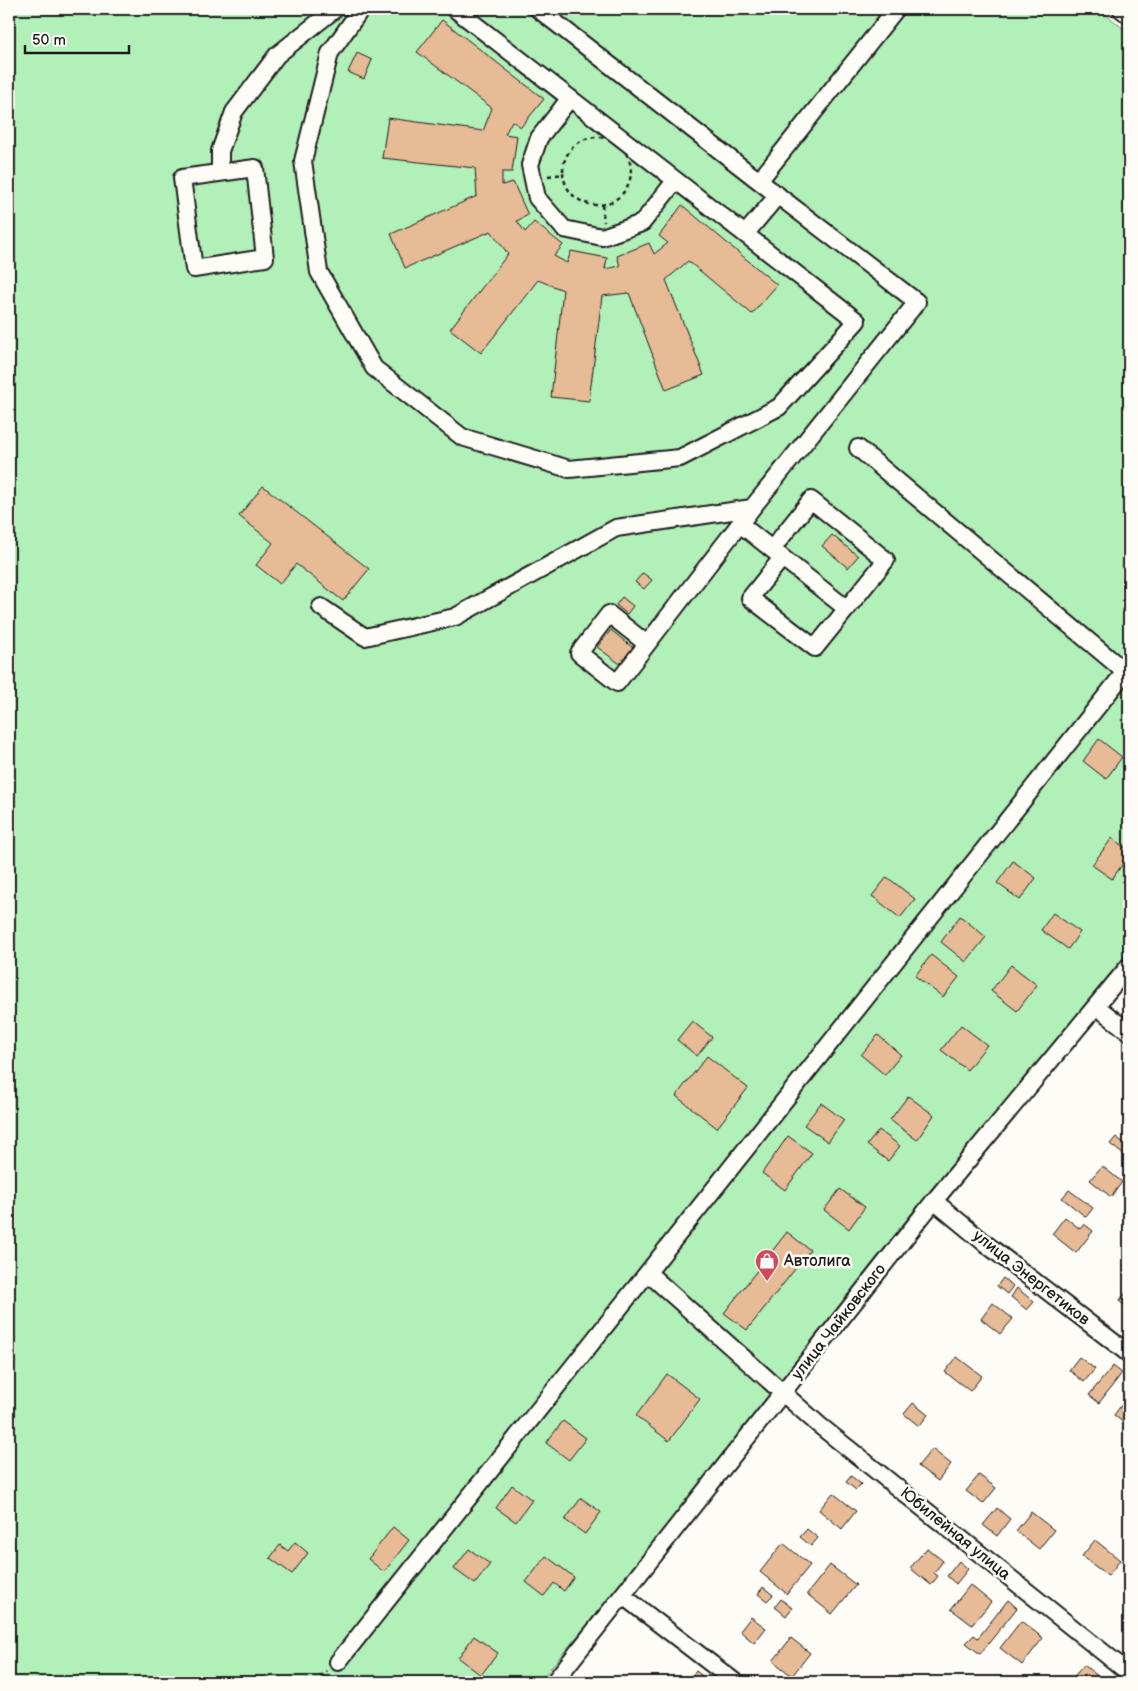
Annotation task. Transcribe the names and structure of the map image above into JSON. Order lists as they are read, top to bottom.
{
  "streets": {
    "street": ["улица Энергетиков", "улица Чайковского", "Юбилейная улица"]
  },
  "crossings": [
    ["улица Энергетиков", "улица Чайковского"],
    ["улица Чайковского", "Юбилейная улица"]
  ],
  "places": {
    "shop": ["Автолига"]
  },
  "scale_bar": "50 m"
}
